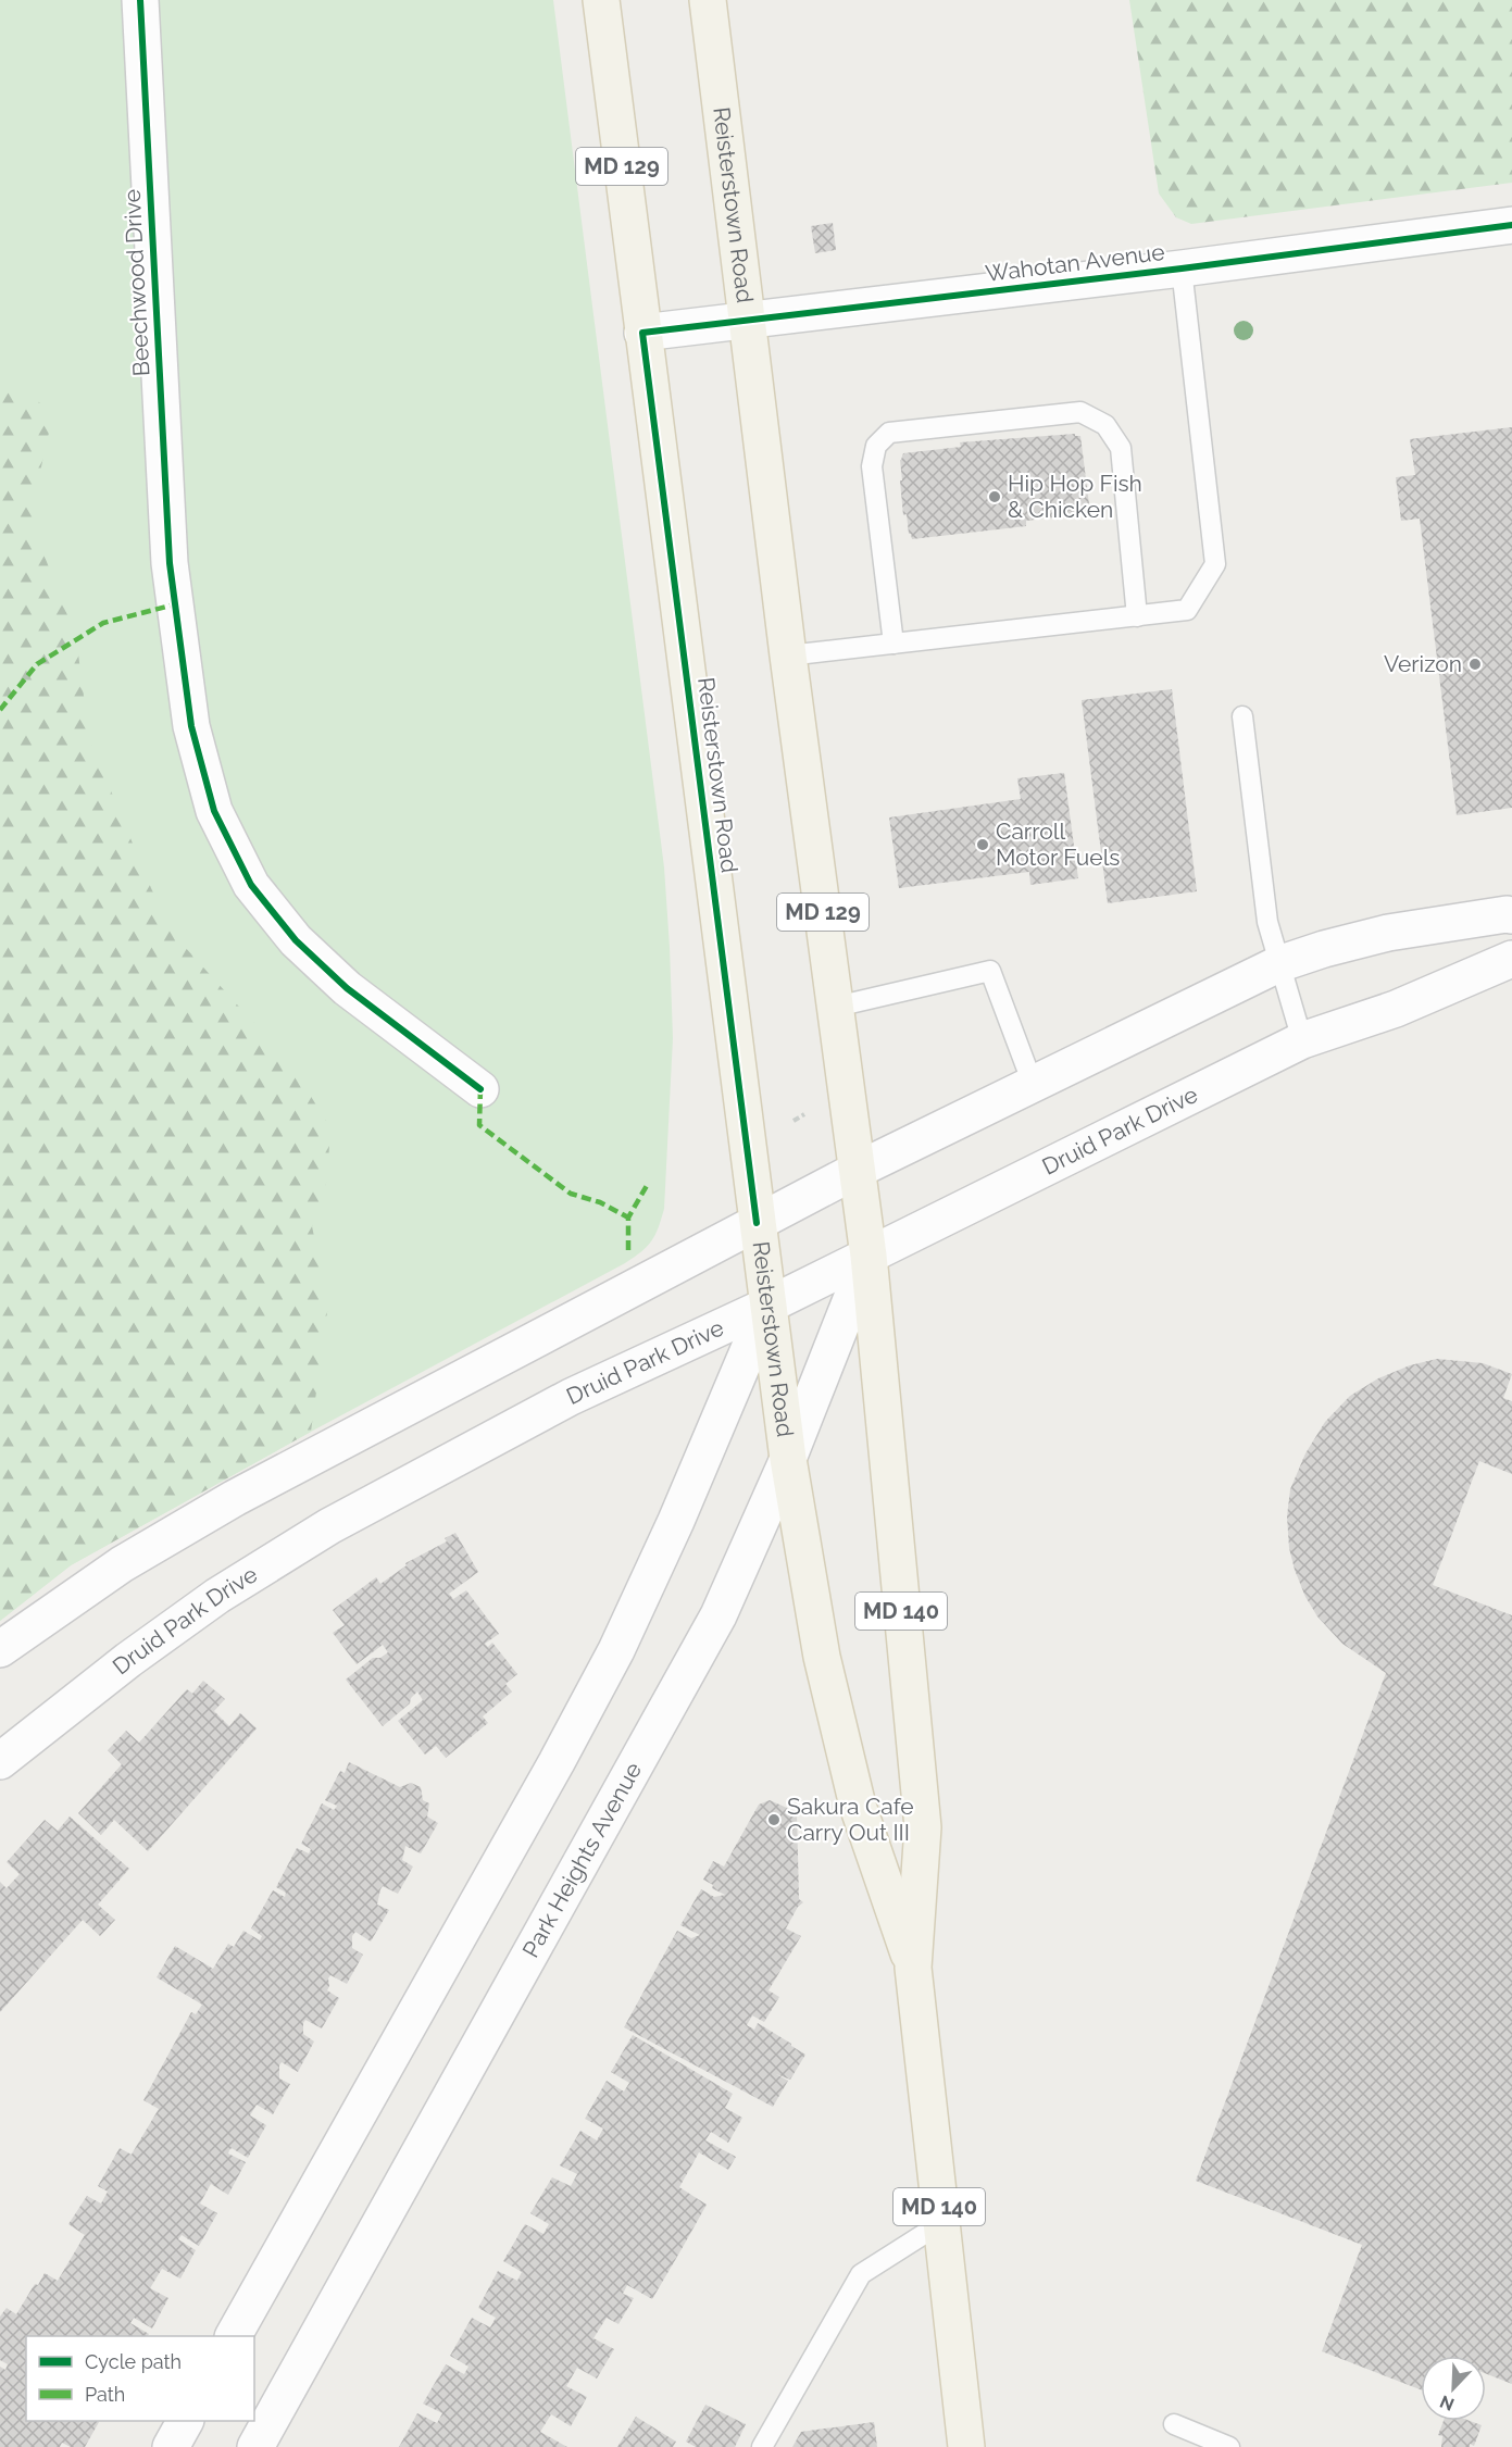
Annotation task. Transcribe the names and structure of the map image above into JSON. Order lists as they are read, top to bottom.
{
  "streets": {
    "main road": [
      "MD 129",
      "Reisterstown Road",
      "Wahotan Avenue",
      "Beechwood Drive",
      "Druid Park Drive",
      "MD 140",
      "Park Heights Avenue"
    ]
  },
  "crossings": [
    ["Reisterstown Road", "Wahotan Avenue"],
    ["Reisterstown Road", "Druid Park Drive"],
    ["Reisterstown Road", "Park Heights Avenue"],
    ["Druid Park Drive", "Park Heights Avenue"]
  ],
  "places": [
    "Hip Hop Fish & Chicken",
    "Verizon",
    "Carroll Motor Fuels",
    "Sakura Cafe Carry Out III"
  ],
  "legend": ["Cycle path", "Path"],
  "north": "bottom left"
}
